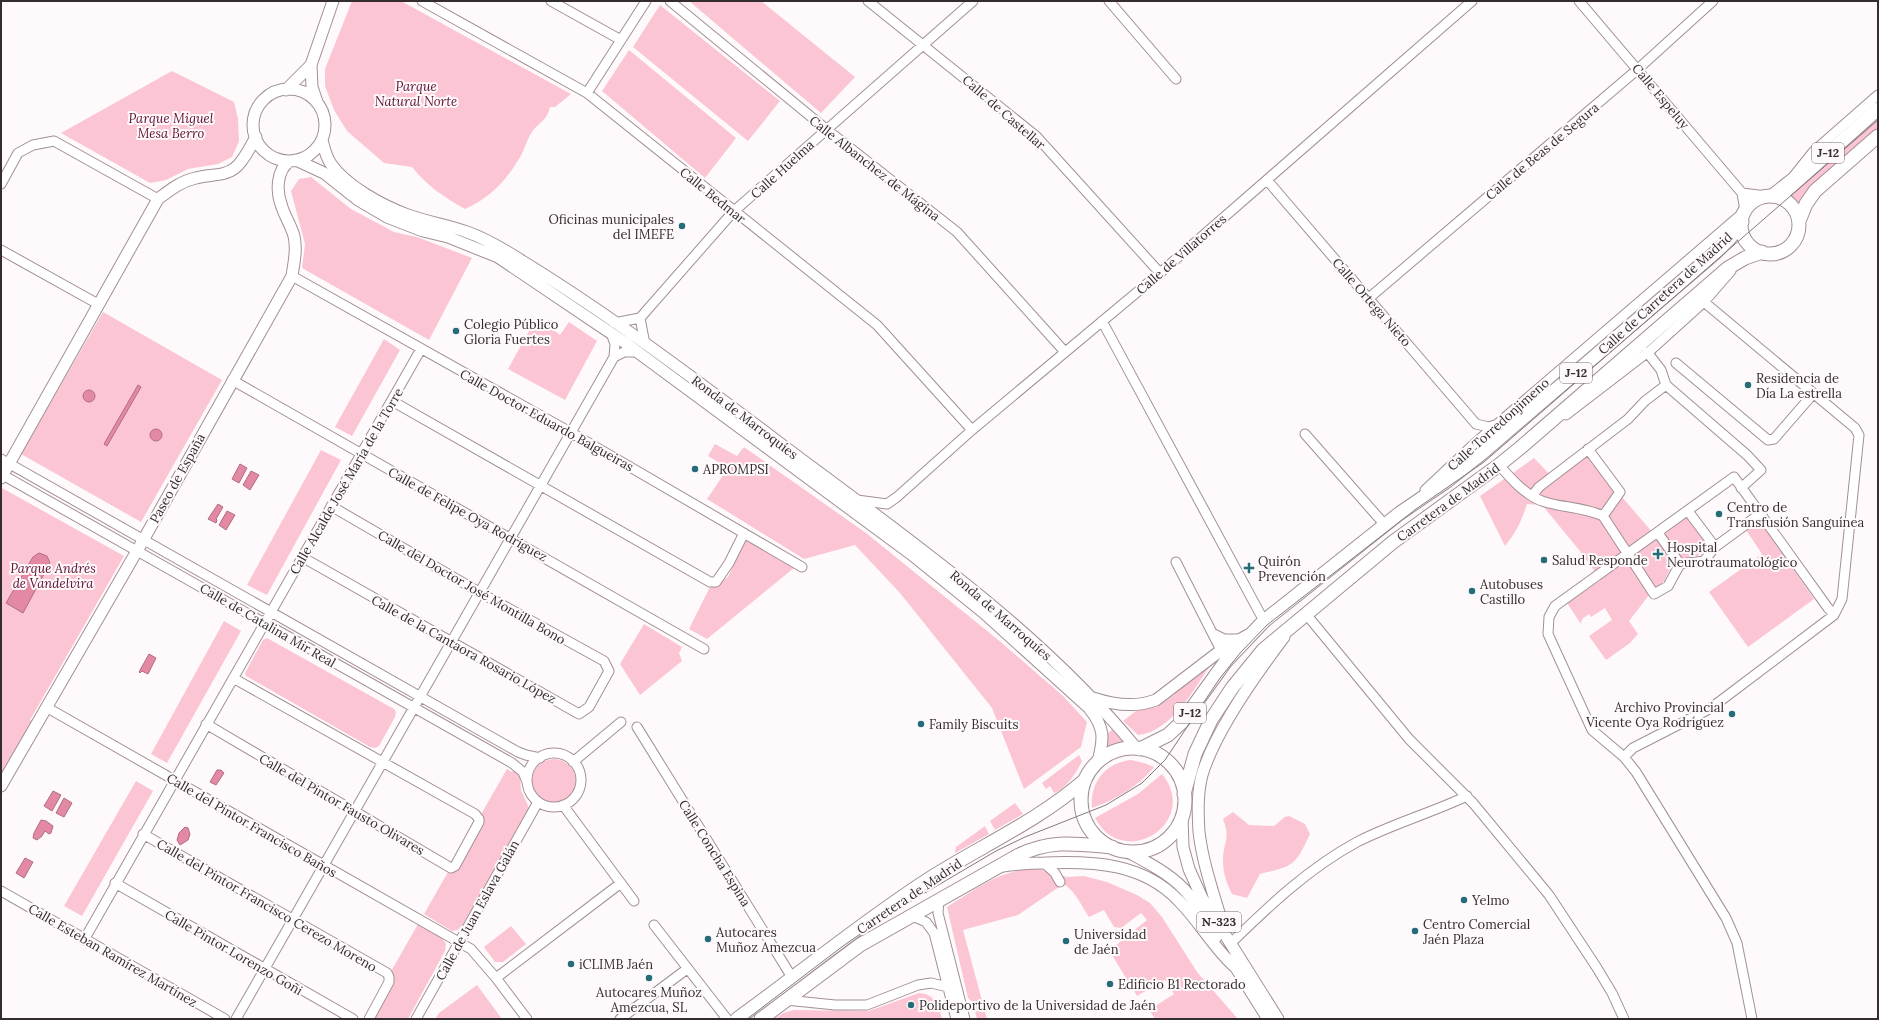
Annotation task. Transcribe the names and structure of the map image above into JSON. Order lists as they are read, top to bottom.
{
  "streets": {
    "highway": ["J-12", "Calle de Carretera de Madrid", "Carretera de Madrid"],
    "main road": ["Ronda de Marroquíes", "Paseo de España", "N-323"],
    "street": [
      "Calle Espeluy",
      "Calle de Castellar",
      "Calle de Beas de Segura",
      "Calle Albanchez de Mágina",
      "Calle Huelma",
      "Calle Bedmar",
      "Calle de Villatorres",
      "Calle Ortega Nieto",
      "Calle Doctor Eduardo Balgueiras",
      "Calle Torredonjimeno",
      "Calle Alcalde José María de la Torre",
      "Calle de Felipe Oya Rodríguez",
      "Calle del Doctor José Montilla Bono",
      "Calle de Catalina Mir Real",
      "Calle de la Cantaora Rosario López",
      "Calle del Pintor Fausto Olivares",
      "Calle del Pintor Francisco Baños",
      "Calle Concha Espina",
      "Calle del Pintor Francisco Cerezo Moreno",
      "Calle de Juan Eslava Galán",
      "Calle Pintor Lorenzo Goñi",
      "Calle Esteban Ramírez Martínez"
    ]
  },
  "crossings": [
    ["Calle Espeluy", "Calle de Beas de Segura"],
    ["Calle de Castellar", "Calle Huelma"],
    ["Calle de Castellar", "Calle de Villatorres"],
    ["Calle de Beas de Segura", "Calle Ortega Nieto"],
    ["J-12", "Calle de Carretera de Madrid"],
    ["J-12", "Calle Torredonjimeno"],
    ["J-12", "Carretera de Madrid"],
    ["Calle Albanchez de Mágina", "Calle Huelma"],
    ["Calle Albanchez de Mágina", "Calle de Villatorres"],
    ["Calle Huelma", "Calle Bedmar"],
    ["Calle Bedmar", "Calle de Villatorres"],
    ["Calle de Villatorres", "Calle Ortega Nieto"],
    ["Calle de Carretera de Madrid", "Calle Torredonjimeno"],
    ["Calle de Carretera de Madrid", "Carretera de Madrid"],
    ["Ronda de Marroquíes", "Paseo de España"],
    ["Ronda de Marroquíes", "Carretera de Madrid"],
    ["Ronda de Marroquíes", "N-323"],
    ["Calle Doctor Eduardo Balgueiras", "Paseo de España"],
    ["Calle Doctor Eduardo Balgueiras", "Calle Alcalde José María de la Torre"],
    ["Calle Torredonjimeno", "Carretera de Madrid"],
    ["Paseo de España", "Calle de Felipe Oya Rodríguez"],
    ["Paseo de España", "Calle de Catalina Mir Real"],
    ["Paseo de España", "Calle del Pintor Francisco Baños"],
    ["Calle Alcalde José María de la Torre", "Calle de Felipe Oya Rodríguez"],
    ["Calle Alcalde José María de la Torre", "Calle del Doctor José Montilla Bono"],
    ["Calle Alcalde José María de la Torre", "Calle de Catalina Mir Real"],
    ["Calle Alcalde José María de la Torre", "Calle de la Cantaora Rosario López"],
    ["Calle Alcalde José María de la Torre", "Calle del Pintor Fausto Olivares"],
    ["Calle Alcalde José María de la Torre", "Calle del Pintor Francisco Baños"],
    ["Calle Alcalde José María de la Torre", "Calle del Pintor Francisco Cerezo Moreno"],
    ["Calle Alcalde José María de la Torre", "Calle Pintor Lorenzo Goñi"],
    ["Calle Alcalde José María de la Torre", "Calle Esteban Ramírez Martínez"],
    ["Carretera de Madrid", "Calle Concha Espina"],
    ["Carretera de Madrid", "N-323"],
    ["Calle del Doctor José Montilla Bono", "Calle de la Cantaora Rosario López"],
    ["Calle de Catalina Mir Real", "Calle de Juan Eslava Galán"],
    ["Calle del Pintor Francisco Baños", "Calle de Juan Eslava Galán"]
  ],
  "parks": ["Parque Natural Norte", "Parque Miguel Mesa Berro", "Parque Andrés de Vandelvira"],
  "places": {
    "other": [
      "Oficinas municipales del IMEFE",
      "Colegio Público Gloria Fuertes",
      "Residencia de Día La estrella",
      "APROMPSI",
      "Centro de Transfusión Sanguínea",
      "Salud Responde",
      "Autobuses Castillo",
      "Archivo Provincial Vicente Oya Rodríguez",
      "Family Biscuits",
      "Yelmo",
      "Centro Comercial Jaén Plaza",
      "Autocares Muñoz Amezcua",
      "Universidad de Jaén",
      "iCLIMB Jaén",
      "Autocares Muñoz Amezcua, SL",
      "Edificio B1 Rectorado",
      "Polideportivo de la Universidad de Jaén"
    ],
    "health": ["Hospital Neurotraumatológico", "Quirón Prevención"]
  }
}
